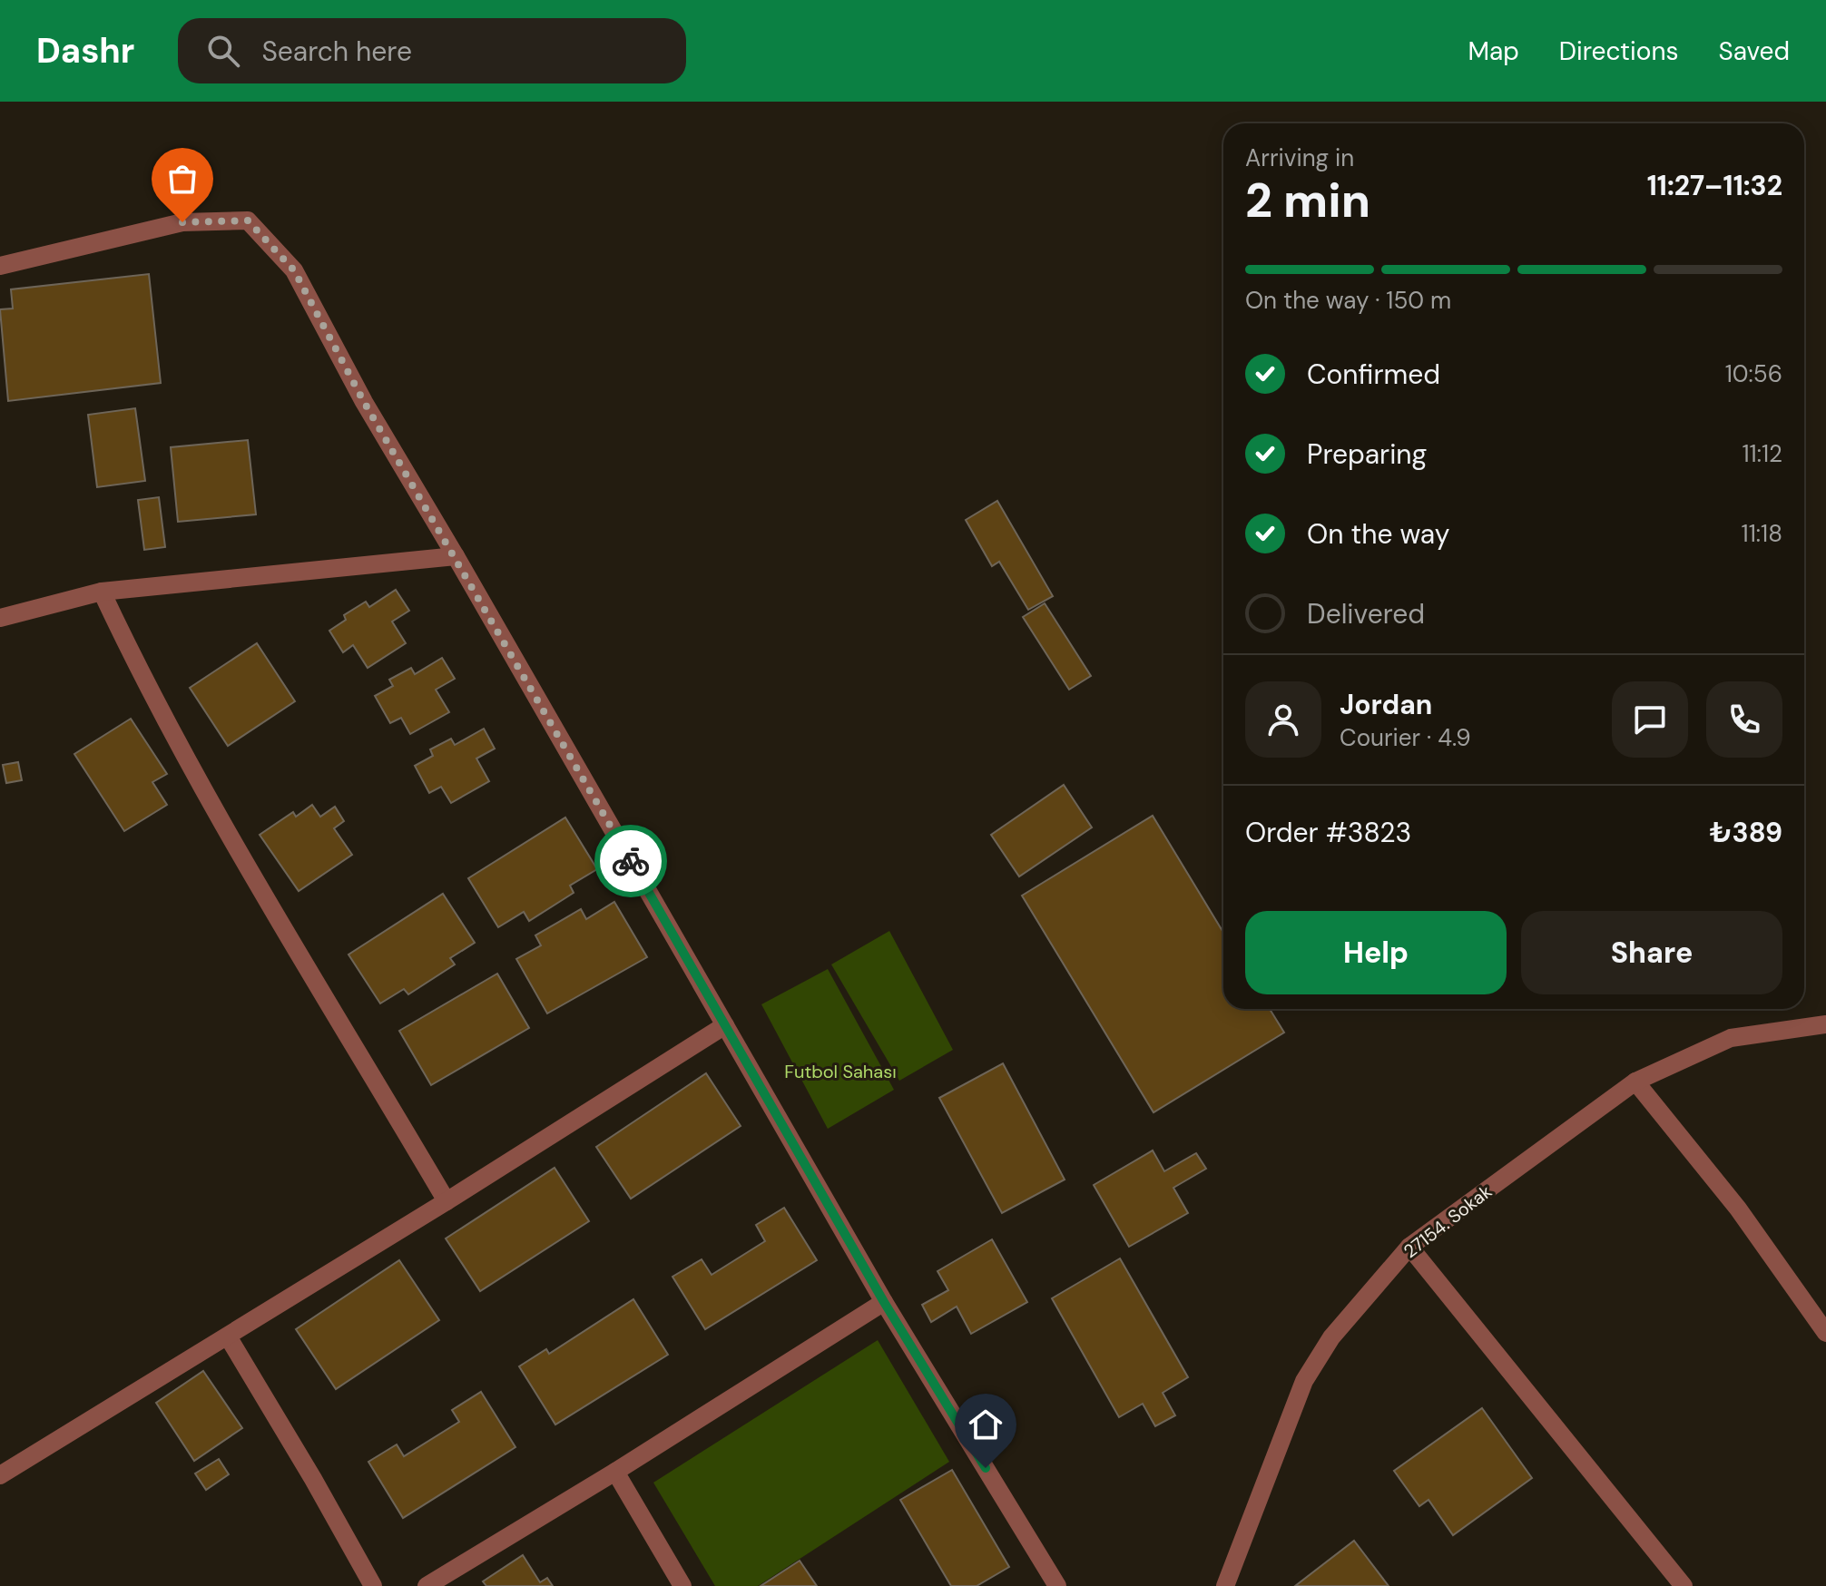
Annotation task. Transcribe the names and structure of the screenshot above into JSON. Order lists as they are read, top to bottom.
{
  "streets": {
    "street": ["27154. Sokak"]
  },
  "parks": ["Futbol Sahası"],
  "page": {
    "header": "Dashr",
    "search": "Search here",
    "nav": ["Map", "Directions", "Saved"],
    "heading": ["2 min", "Arriving in", "11:27–11:32"],
    "panel": [
      "Jordan",
      "Courier · 4.9",
      "Order #3823",
      "₺389"
    ],
    "bar": "On the way · 150 m",
    "list": [
      ["Confirmed", "10:56"],
      ["Preparing", "11:12"],
      ["On the way", "11:18"],
      "Delivered"
    ],
    "buttons": ["Help", "Share"]
  }
}
